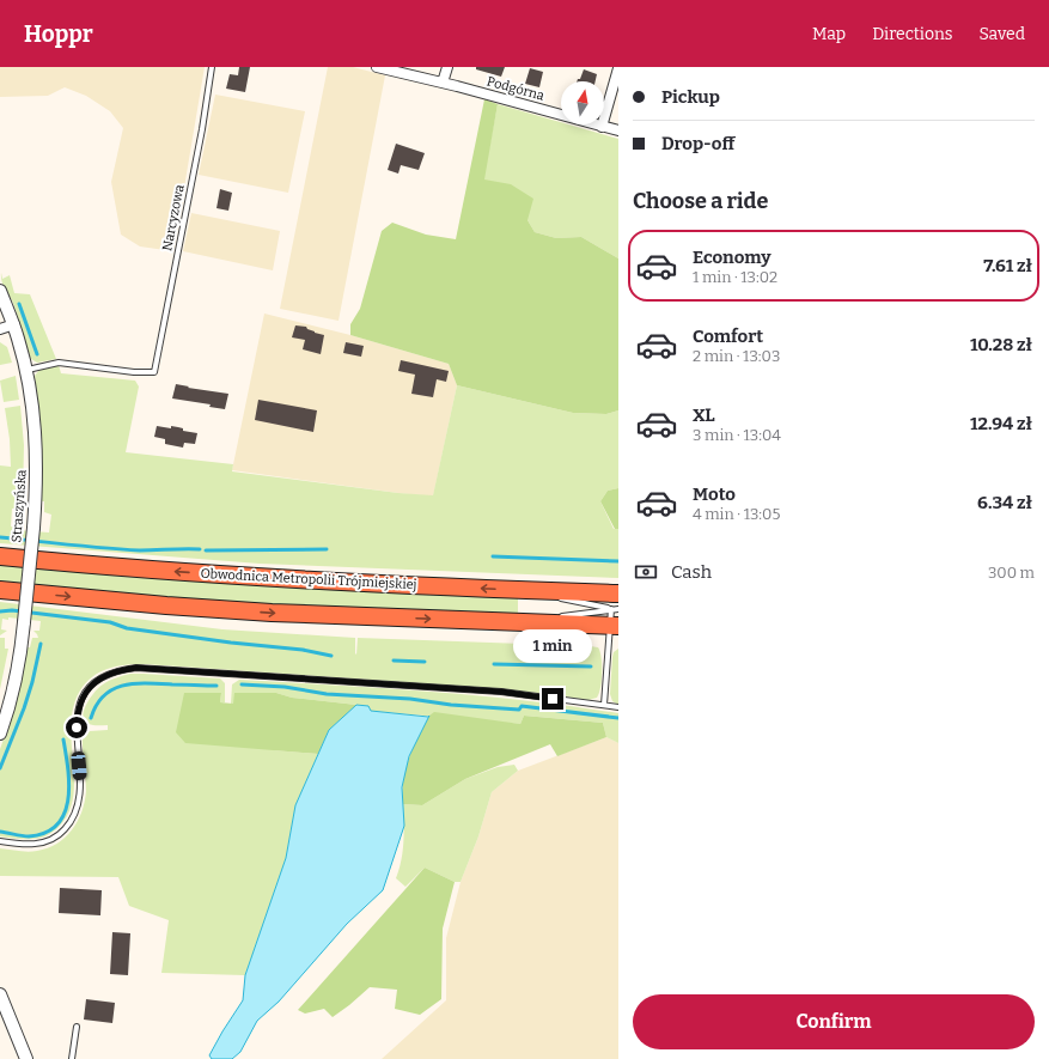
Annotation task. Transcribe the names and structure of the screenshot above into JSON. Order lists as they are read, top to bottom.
{
  "streets": {
    "highway": ["Obwodnica Metropolii Trójmiejskiej"],
    "street": ["Podgórna", "Straszyńska"],
    "lane": ["Narcyzowa"]
  },
  "crossings": [
    ["Narcyzowa", "Straszyńska"]
  ],
  "north": "top",
  "page": {
    "header": "Hoppr",
    "nav": ["Map", "Directions", "Saved"],
    "banner": ["Pickup", "Drop-off"],
    "heading": "Choose a ride",
    "list": [
      {
        "name": "Economy",
        "note": "1 min · 13:02",
        "value": "7.61 zł"
      },
      {
        "name": "Comfort",
        "note": "2 min · 13:03",
        "value": "10.28 zł"
      },
      {
        "name": "XL",
        "note": "3 min · 13:04",
        "value": "12.94 zł"
      },
      {
        "name": "Moto",
        "note": "4 min · 13:05",
        "value": "6.34 zł"
      }
    ],
    "pay": ["Cash", "300 m"],
    "bubble": "1 min",
    "buttons": "Confirm"
  }
}
